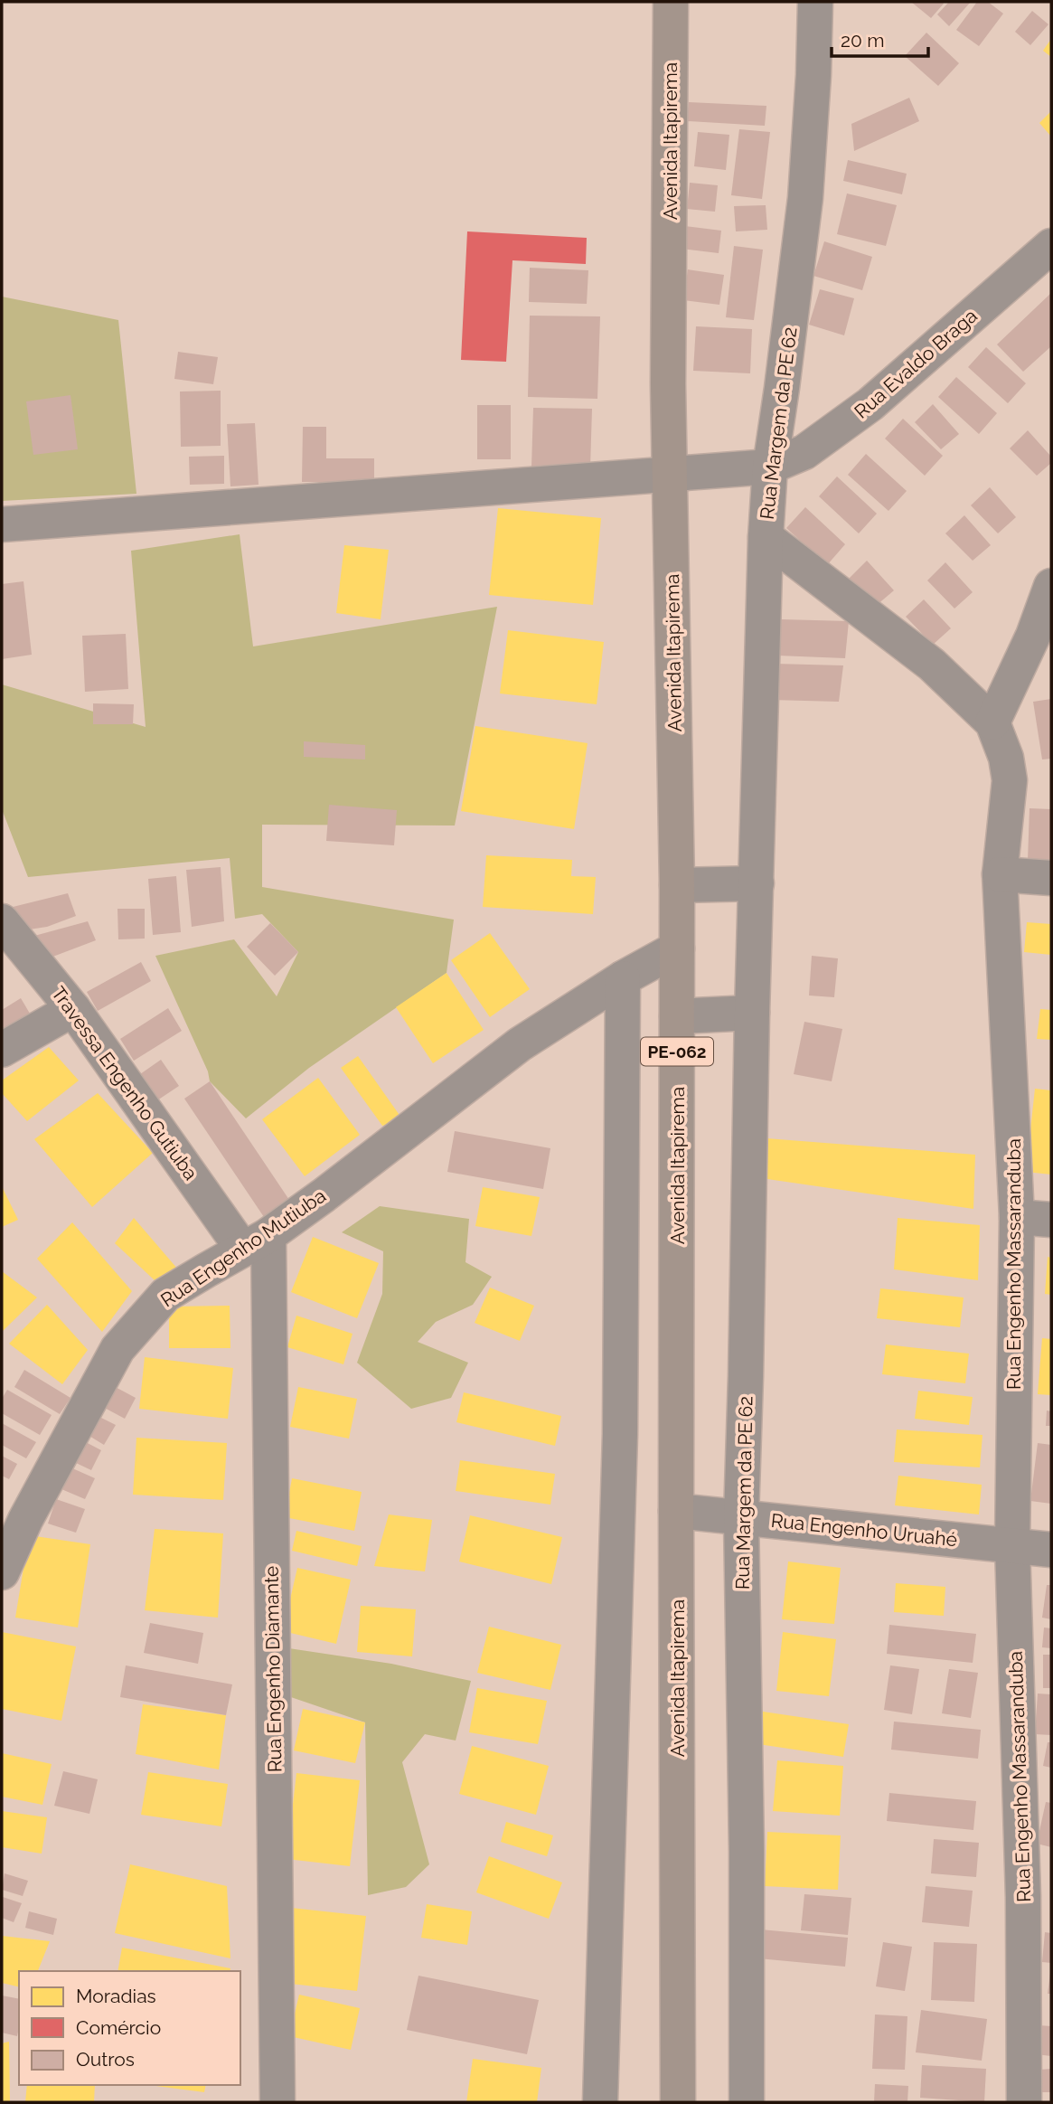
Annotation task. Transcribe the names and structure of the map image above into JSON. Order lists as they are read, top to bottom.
{
  "streets": {
    "main road": ["Avenida Itapirema", "PE-062"],
    "street": [
      "Rua Evaldo Braga",
      "Rua Margem da PE 62",
      "Travessa Engenho Gutiuba",
      "Rua Engenho Mutiuba",
      "Rua Engenho Massaranduba",
      "Rua Engenho Uruahé",
      "Rua Engenho Diamante"
    ]
  },
  "crossings": [
    ["Avenida Itapirema", "Rua Evaldo Braga"],
    ["Avenida Itapirema", "Rua Engenho Mutiuba"],
    ["Avenida Itapirema", "Rua Engenho Uruahé"],
    ["Rua Evaldo Braga", "Rua Margem da PE 62"],
    ["Rua Margem da PE 62", "Rua Engenho Massaranduba"],
    ["Rua Margem da PE 62", "Rua Engenho Uruahé"],
    ["Travessa Engenho Gutiuba", "Rua Engenho Mutiuba"],
    ["Travessa Engenho Gutiuba", "Rua Engenho Diamante"],
    ["Rua Engenho Mutiuba", "Rua Engenho Diamante"],
    ["Rua Engenho Massaranduba", "Rua Engenho Uruahé"]
  ],
  "legend": ["Moradias", "Comércio", "Outros"],
  "scale_bar": "20 m"
}
